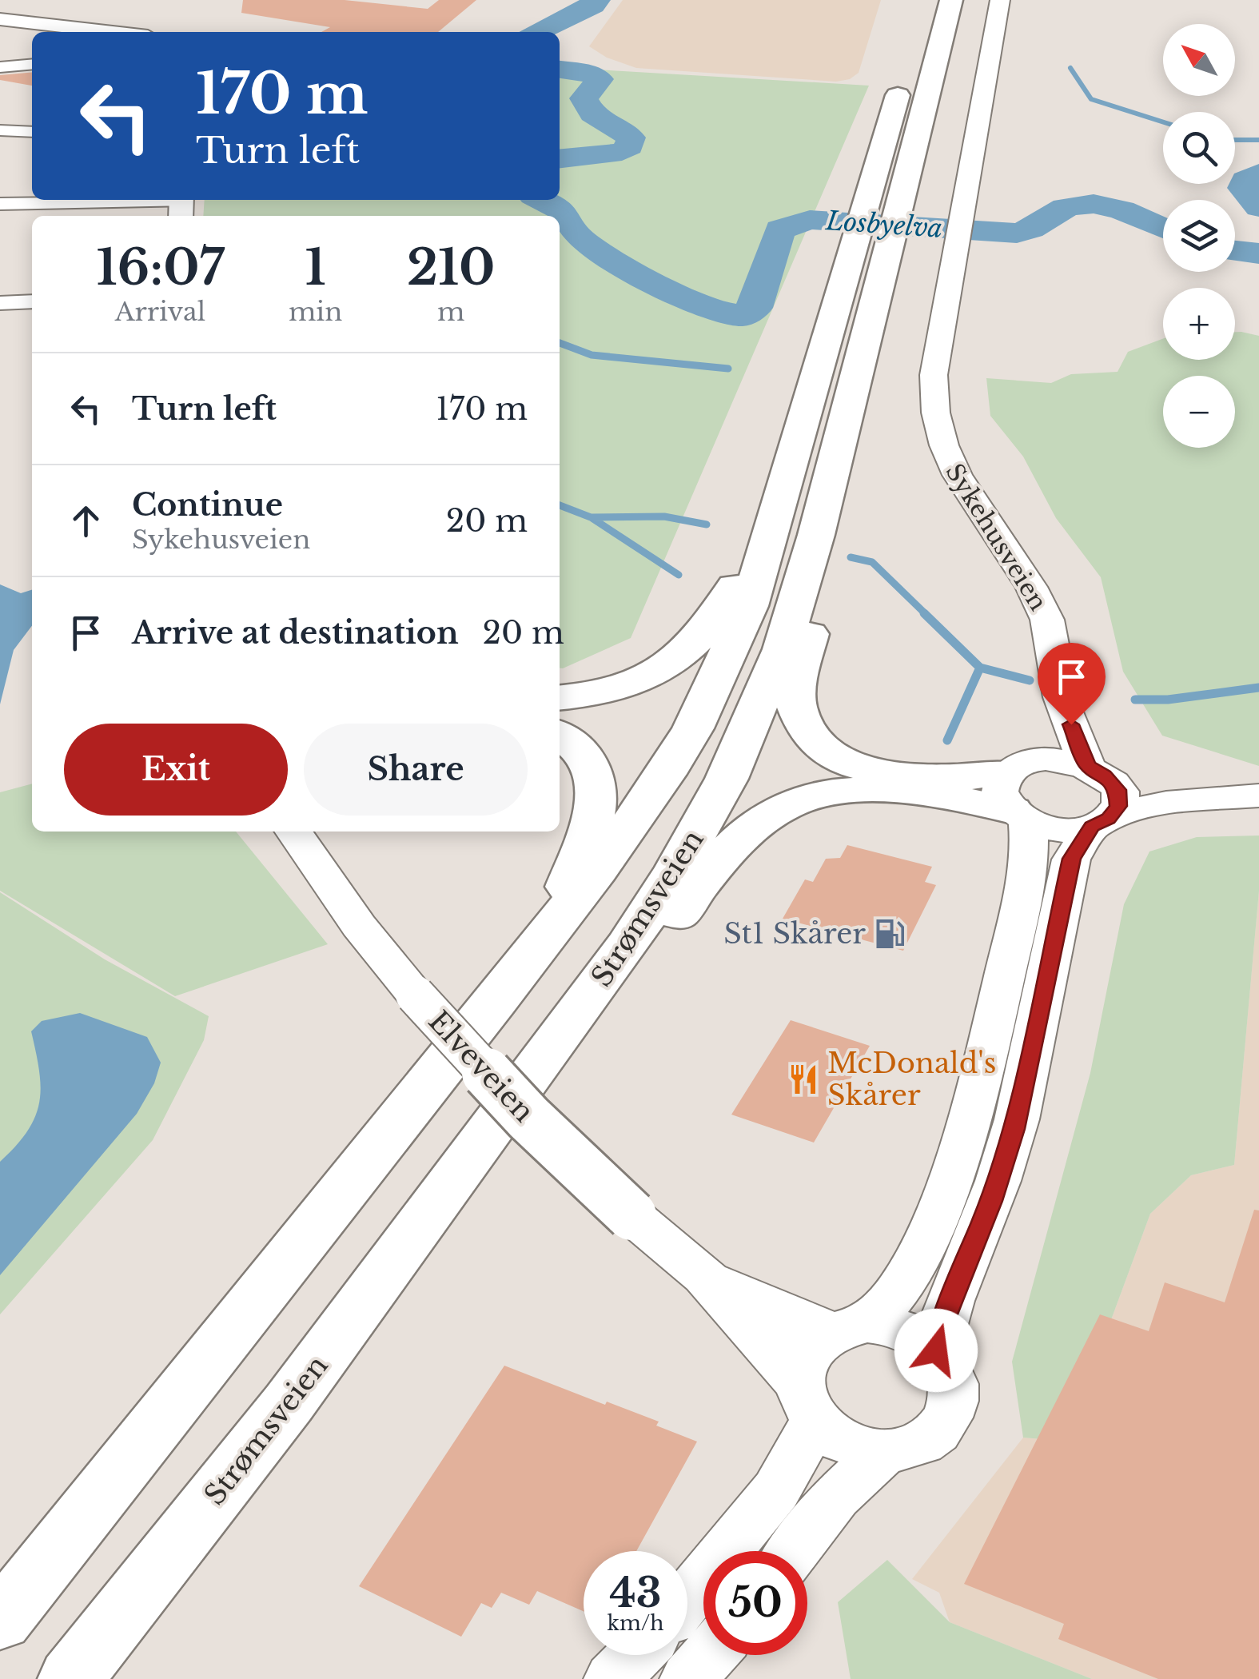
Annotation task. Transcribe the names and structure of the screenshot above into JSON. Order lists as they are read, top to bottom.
{
  "streets": {
    "highway": ["Strømsveien"],
    "main road": ["Sykehusveien", "Elveveien"]
  },
  "water": ["Losbyelva"],
  "places": {
    "fuel station": ["St1 Skårer"],
    "restaurant": ["McDonald's Skårer"]
  },
  "north": "top left",
  "page": {
    "map_buttons": ["+", "−"],
    "turn": ["170 m", "Turn left"],
    "eta": [
      "16:07",
      "Arrival",
      "1",
      "min",
      "210",
      "m"
    ],
    "list": [
      {
        "name": "Turn left",
        "value": "170 m"
      },
      {
        "name": "Continue",
        "note": "Sykehusveien",
        "value": "20 m"
      },
      {
        "name": "Arrive at destination",
        "value": "20 m"
      }
    ],
    "buttons": ["Exit", "Share"],
    "speed": "43 km/h",
    "limit": "50"
  }
}
